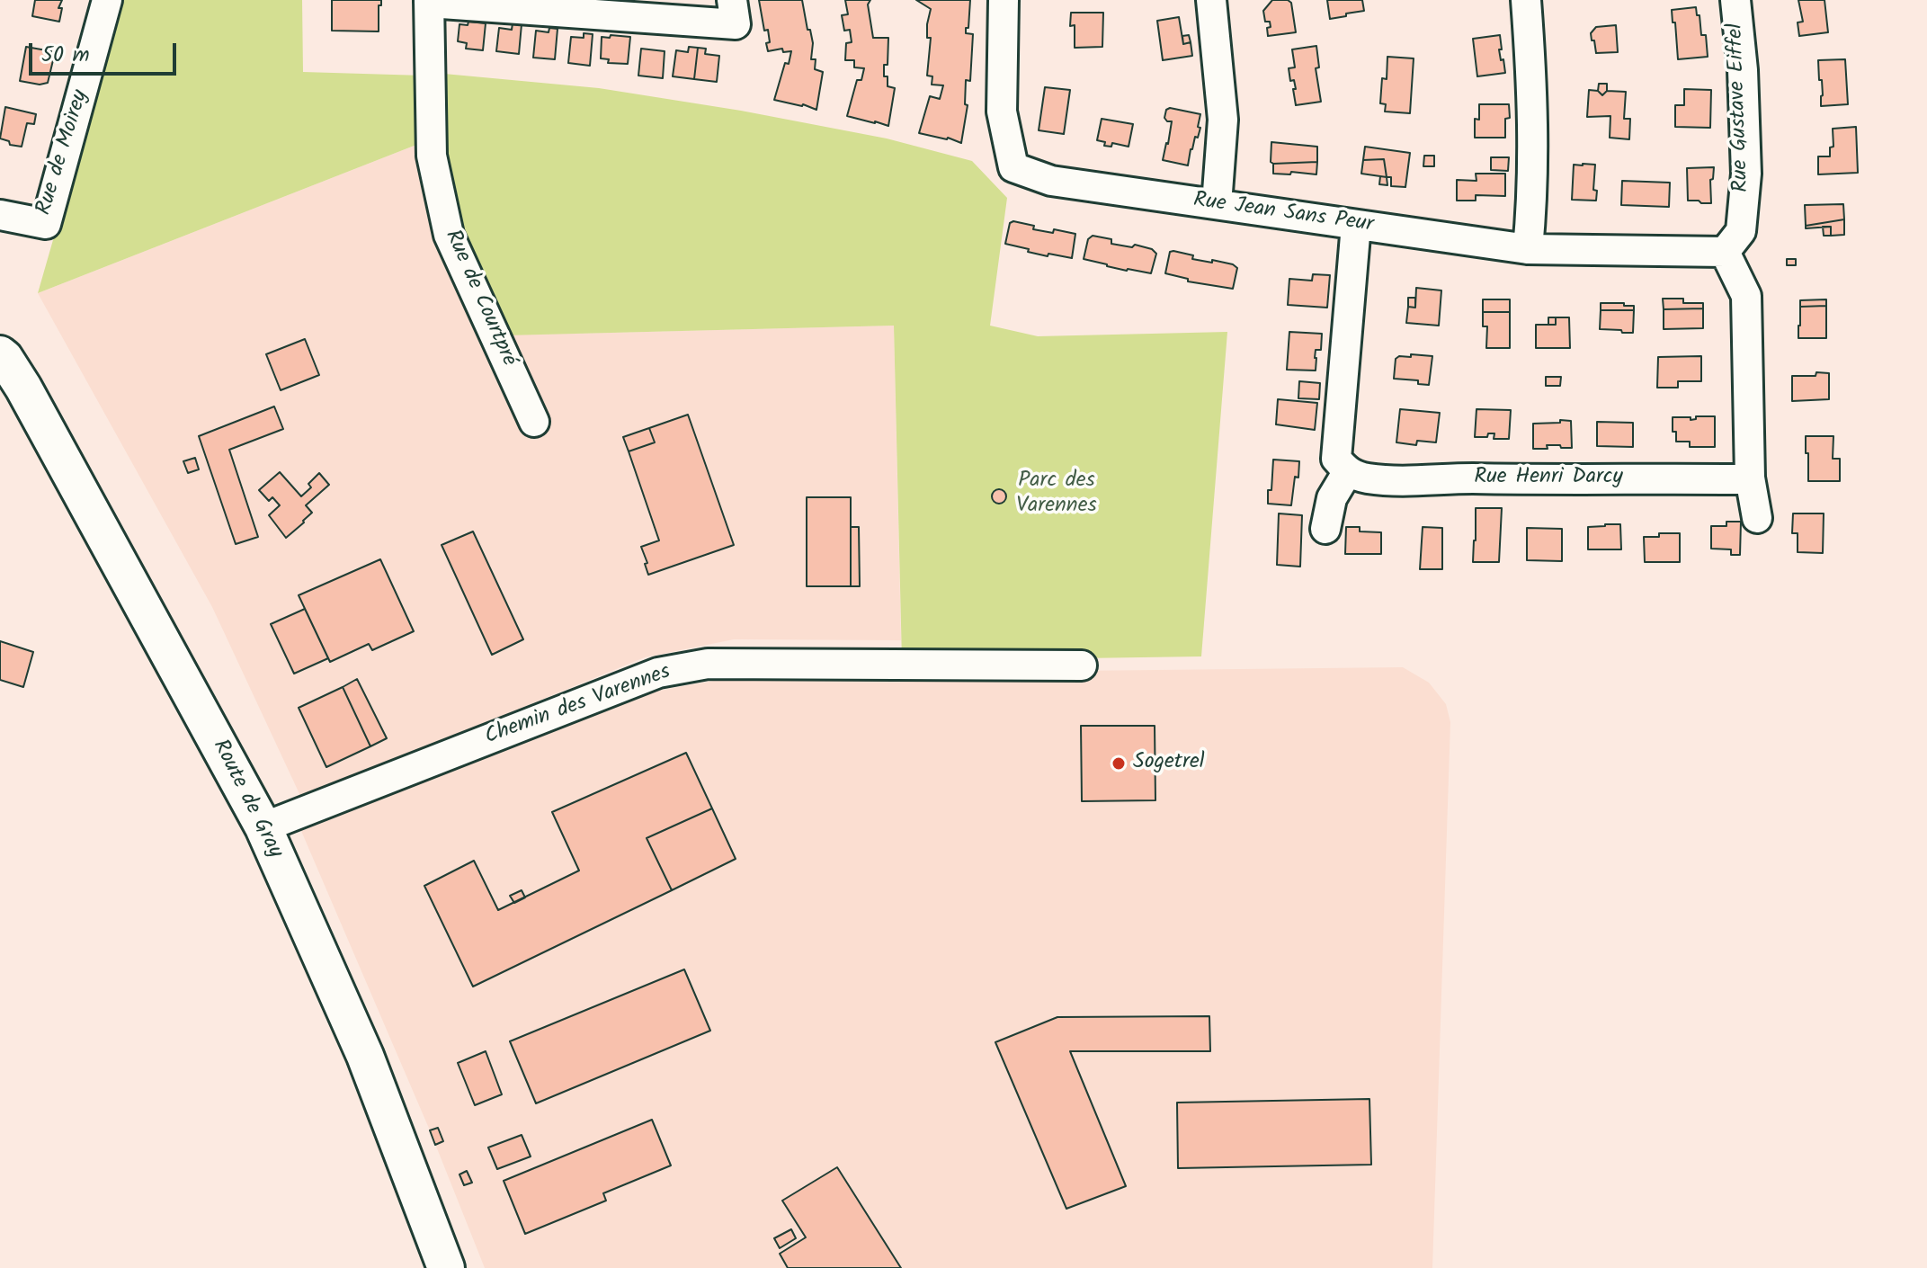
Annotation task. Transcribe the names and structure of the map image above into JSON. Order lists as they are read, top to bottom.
{
  "streets": {
    "main road": ["Route de Gray"],
    "street": [
      "Rue Gustave Eiffel",
      "Rue de Moirey",
      "Rue Jean Sans Peur",
      "Rue de Courtpré",
      "Rue Henri Darcy",
      "Chemin des Varennes"
    ]
  },
  "crossings": [
    ["Rue Gustave Eiffel", "Rue Jean Sans Peur"],
    ["Chemin des Varennes", "Route de Gray"]
  ],
  "parks": ["Parc des Varennes"],
  "places": ["Sogetrel"],
  "scale_bar": "50 m"
}
